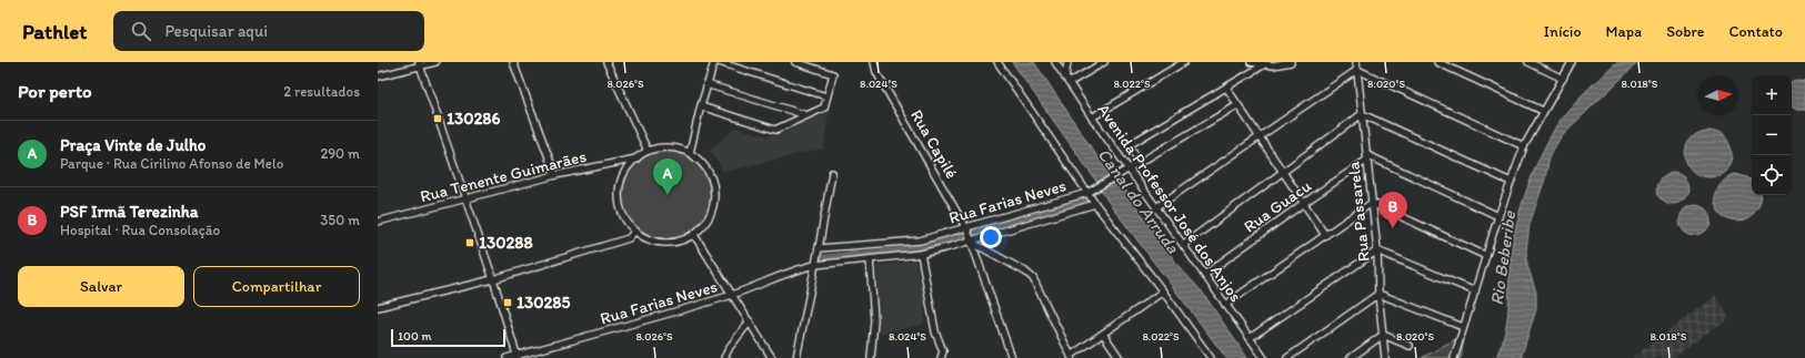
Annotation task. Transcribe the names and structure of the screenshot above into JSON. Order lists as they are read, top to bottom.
{
  "streets": {
    "street": [
      "Rua Capilé",
      "Rua Tenente Guimarães",
      "Rua Farias Neves",
      "Avenida Professor José dos Anjos",
      "Rua Guacu",
      "Rua Passarela"
    ]
  },
  "crossings": [
    ["Rua Capilé", "Rua Farias Neves"],
    ["Rua Farias Neves", "Avenida Professor José dos Anjos"],
    ["Avenida Professor José dos Anjos", "Rua Guacu"],
    ["Rua Guacu", "Rua Passarela"]
  ],
  "water": ["Canal do Arruda", "Rio Beberibe"],
  "places": {
    "transit": ["130286", "130288", "130285"]
  },
  "scale_bar": "100 m",
  "north": "right",
  "page": {
    "header": "Pathlet",
    "search": "Pesquisar aqui",
    "nav": [
      "Início",
      "Mapa",
      "Sobre",
      "Contato"
    ],
    "heading": ["Por perto", "2 resultados"],
    "map_buttons": ["+", "−"],
    "list": [
      {
        "mark": "A",
        "name": "Praça Vinte de Julho",
        "note": "Parque · Rua Cirilino Afonso de Melo",
        "value": "290 m"
      },
      {
        "mark": "B",
        "name": "PSF Irmã Terezinha",
        "note": "Hospital · Rua Consolação",
        "value": "350 m"
      }
    ],
    "pins": ["A", "B"],
    "buttons": ["Salvar", "Compartilhar"],
    "scale": "100 m"
  },
  "coordinates": [
    "8.026°S",
    "8.024°S",
    "8.022°S",
    "8.020°S",
    "8.018°S"
  ]
}
